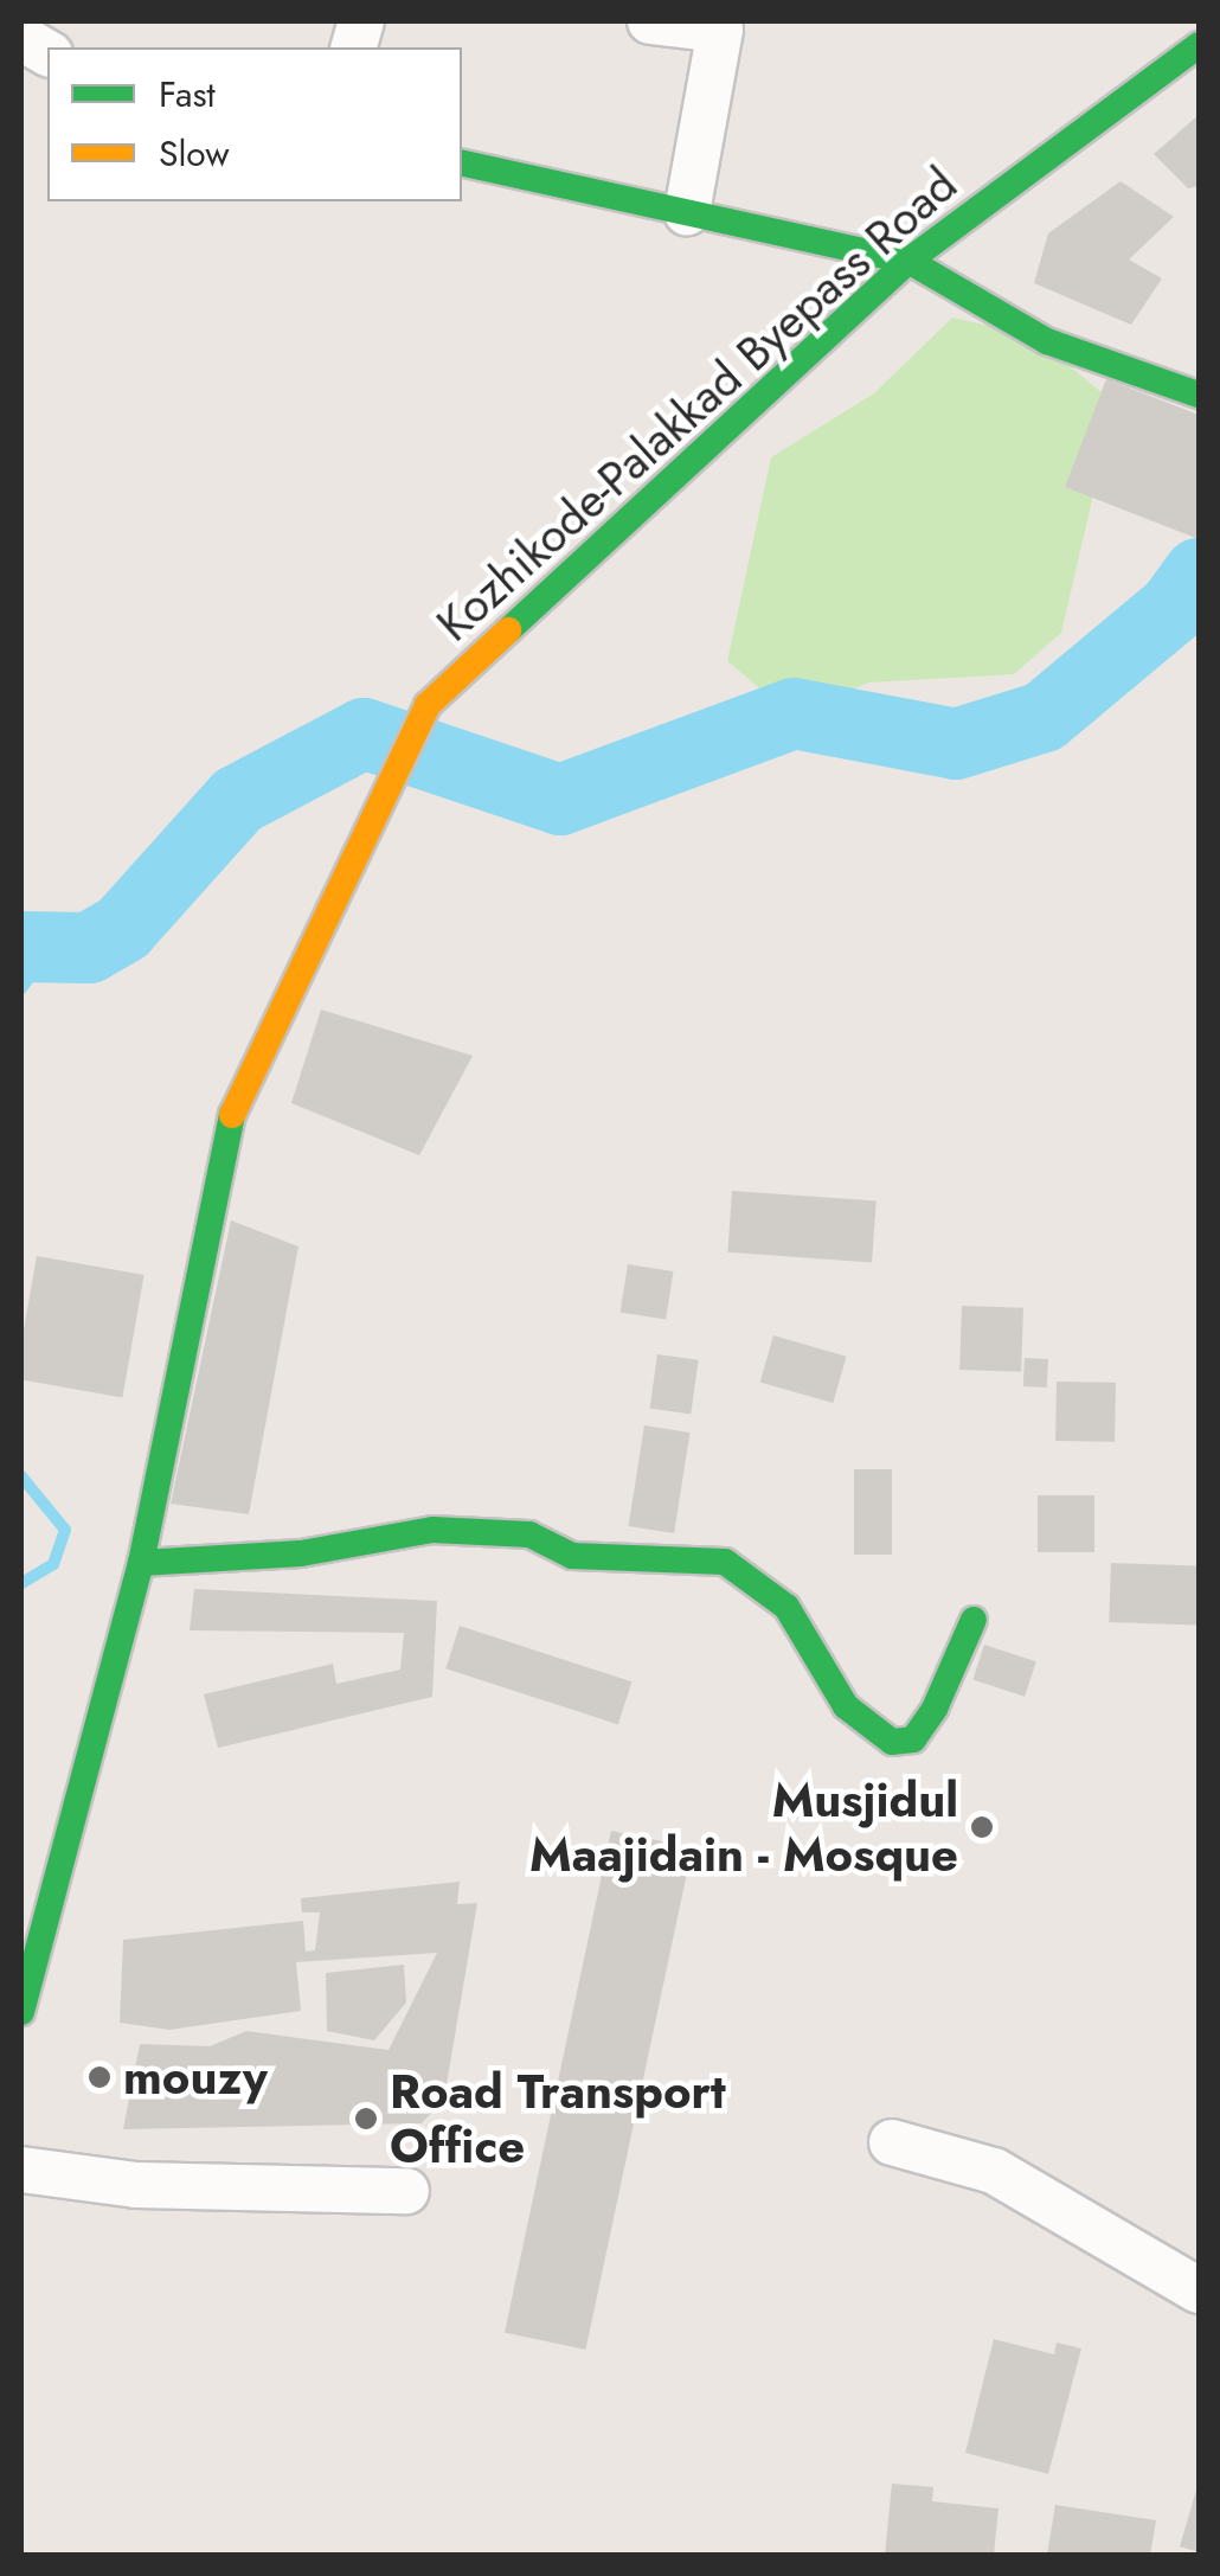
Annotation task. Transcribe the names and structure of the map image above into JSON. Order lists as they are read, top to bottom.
{
  "streets": {
    "main road": ["Kozhikode-Palakkad Byepass Road"]
  },
  "places": ["Musjidul Maajidain - Mosque", "mouzy", "Road Transport Office"],
  "legend": ["Fast", "Slow"]
}
